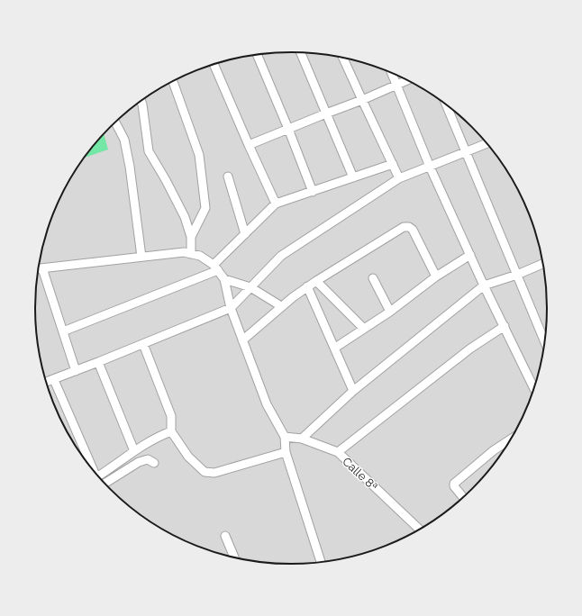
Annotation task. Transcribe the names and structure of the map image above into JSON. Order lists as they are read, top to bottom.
{
  "streets": {
    "street": ["Calle 8ª"]
  }
}
